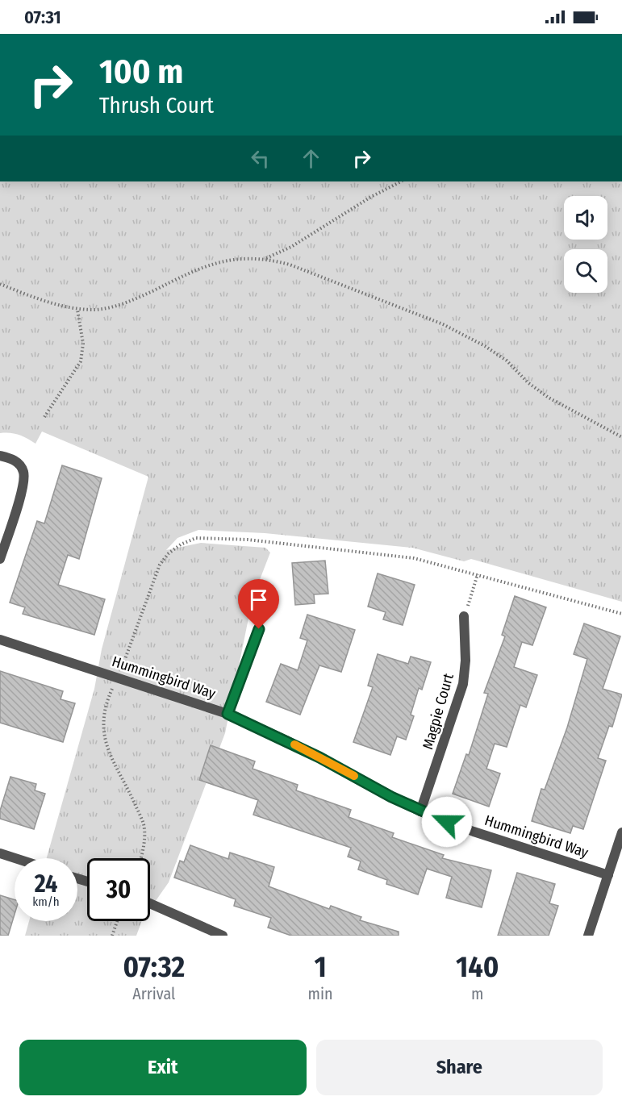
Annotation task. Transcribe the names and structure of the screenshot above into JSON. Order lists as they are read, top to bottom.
{
  "streets": {
    "street": ["Hummingbird Way", "Magpie Court"]
  },
  "crossings": [
    ["Hummingbird Way", "Magpie Court"]
  ],
  "page": {
    "status": "07:31",
    "turn": ["100 m", "Thrush Court"],
    "speed": "24 km/h",
    "limit": "30",
    "eta": [
      "07:32",
      "Arrival",
      "1",
      "min",
      "140",
      "m"
    ],
    "buttons": ["Exit", "Share"]
  }
}
